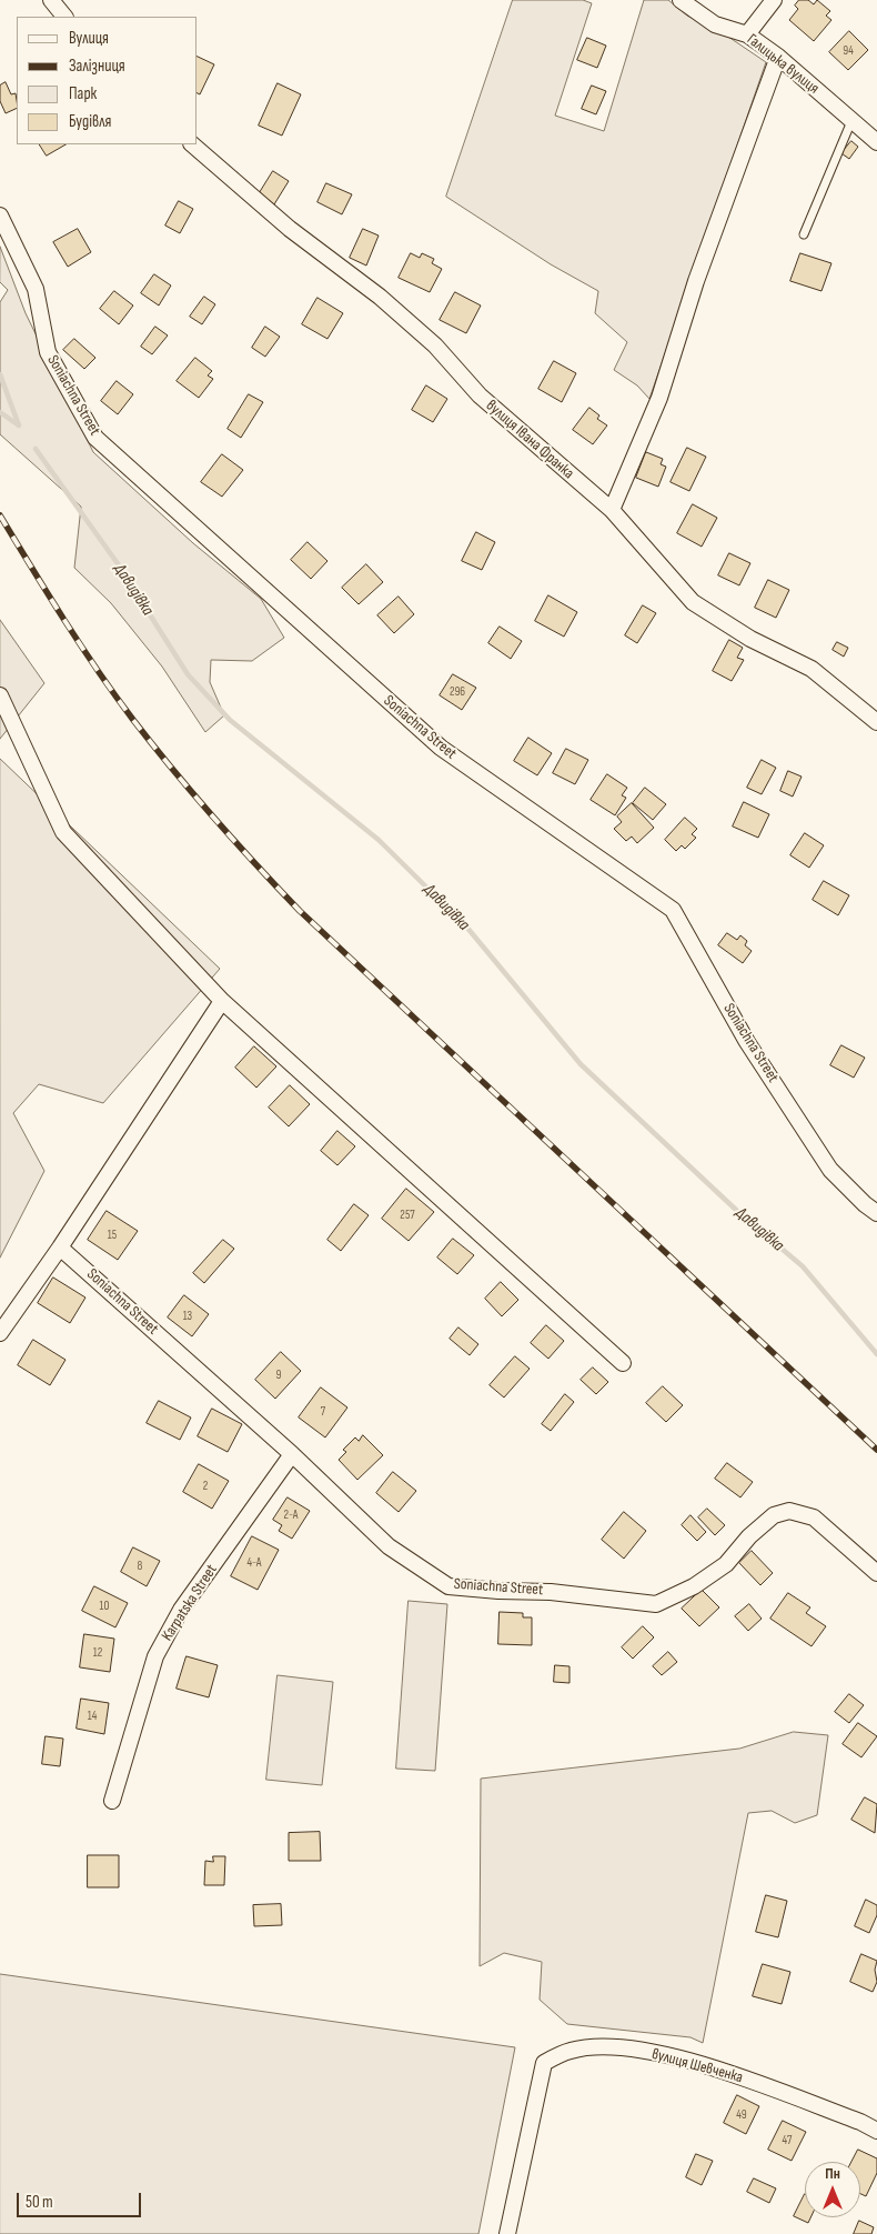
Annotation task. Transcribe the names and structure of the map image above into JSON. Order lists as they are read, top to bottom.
{
  "streets": {
    "street": [
      "Галицька вулиця",
      "Soniachna Street",
      "вулиця Івана Франка",
      "Karpatska Street",
      "вулиця Шевченка"
    ]
  },
  "crossings": [
    ["Soniachna Street", "Karpatska Street"]
  ],
  "water": ["Давидівка"],
  "house_numbers": [
    "94",
    "296",
    "257",
    "15",
    "13",
    "9",
    "7",
    "2",
    "2-А",
    "4-А",
    "8",
    "10",
    "12",
    "14",
    "49",
    "47"
  ],
  "legend": [
    "Вулиця",
    "Залізниця",
    "Парк",
    "Будівля"
  ],
  "scale_bar": "50 m",
  "north": "top"
}
